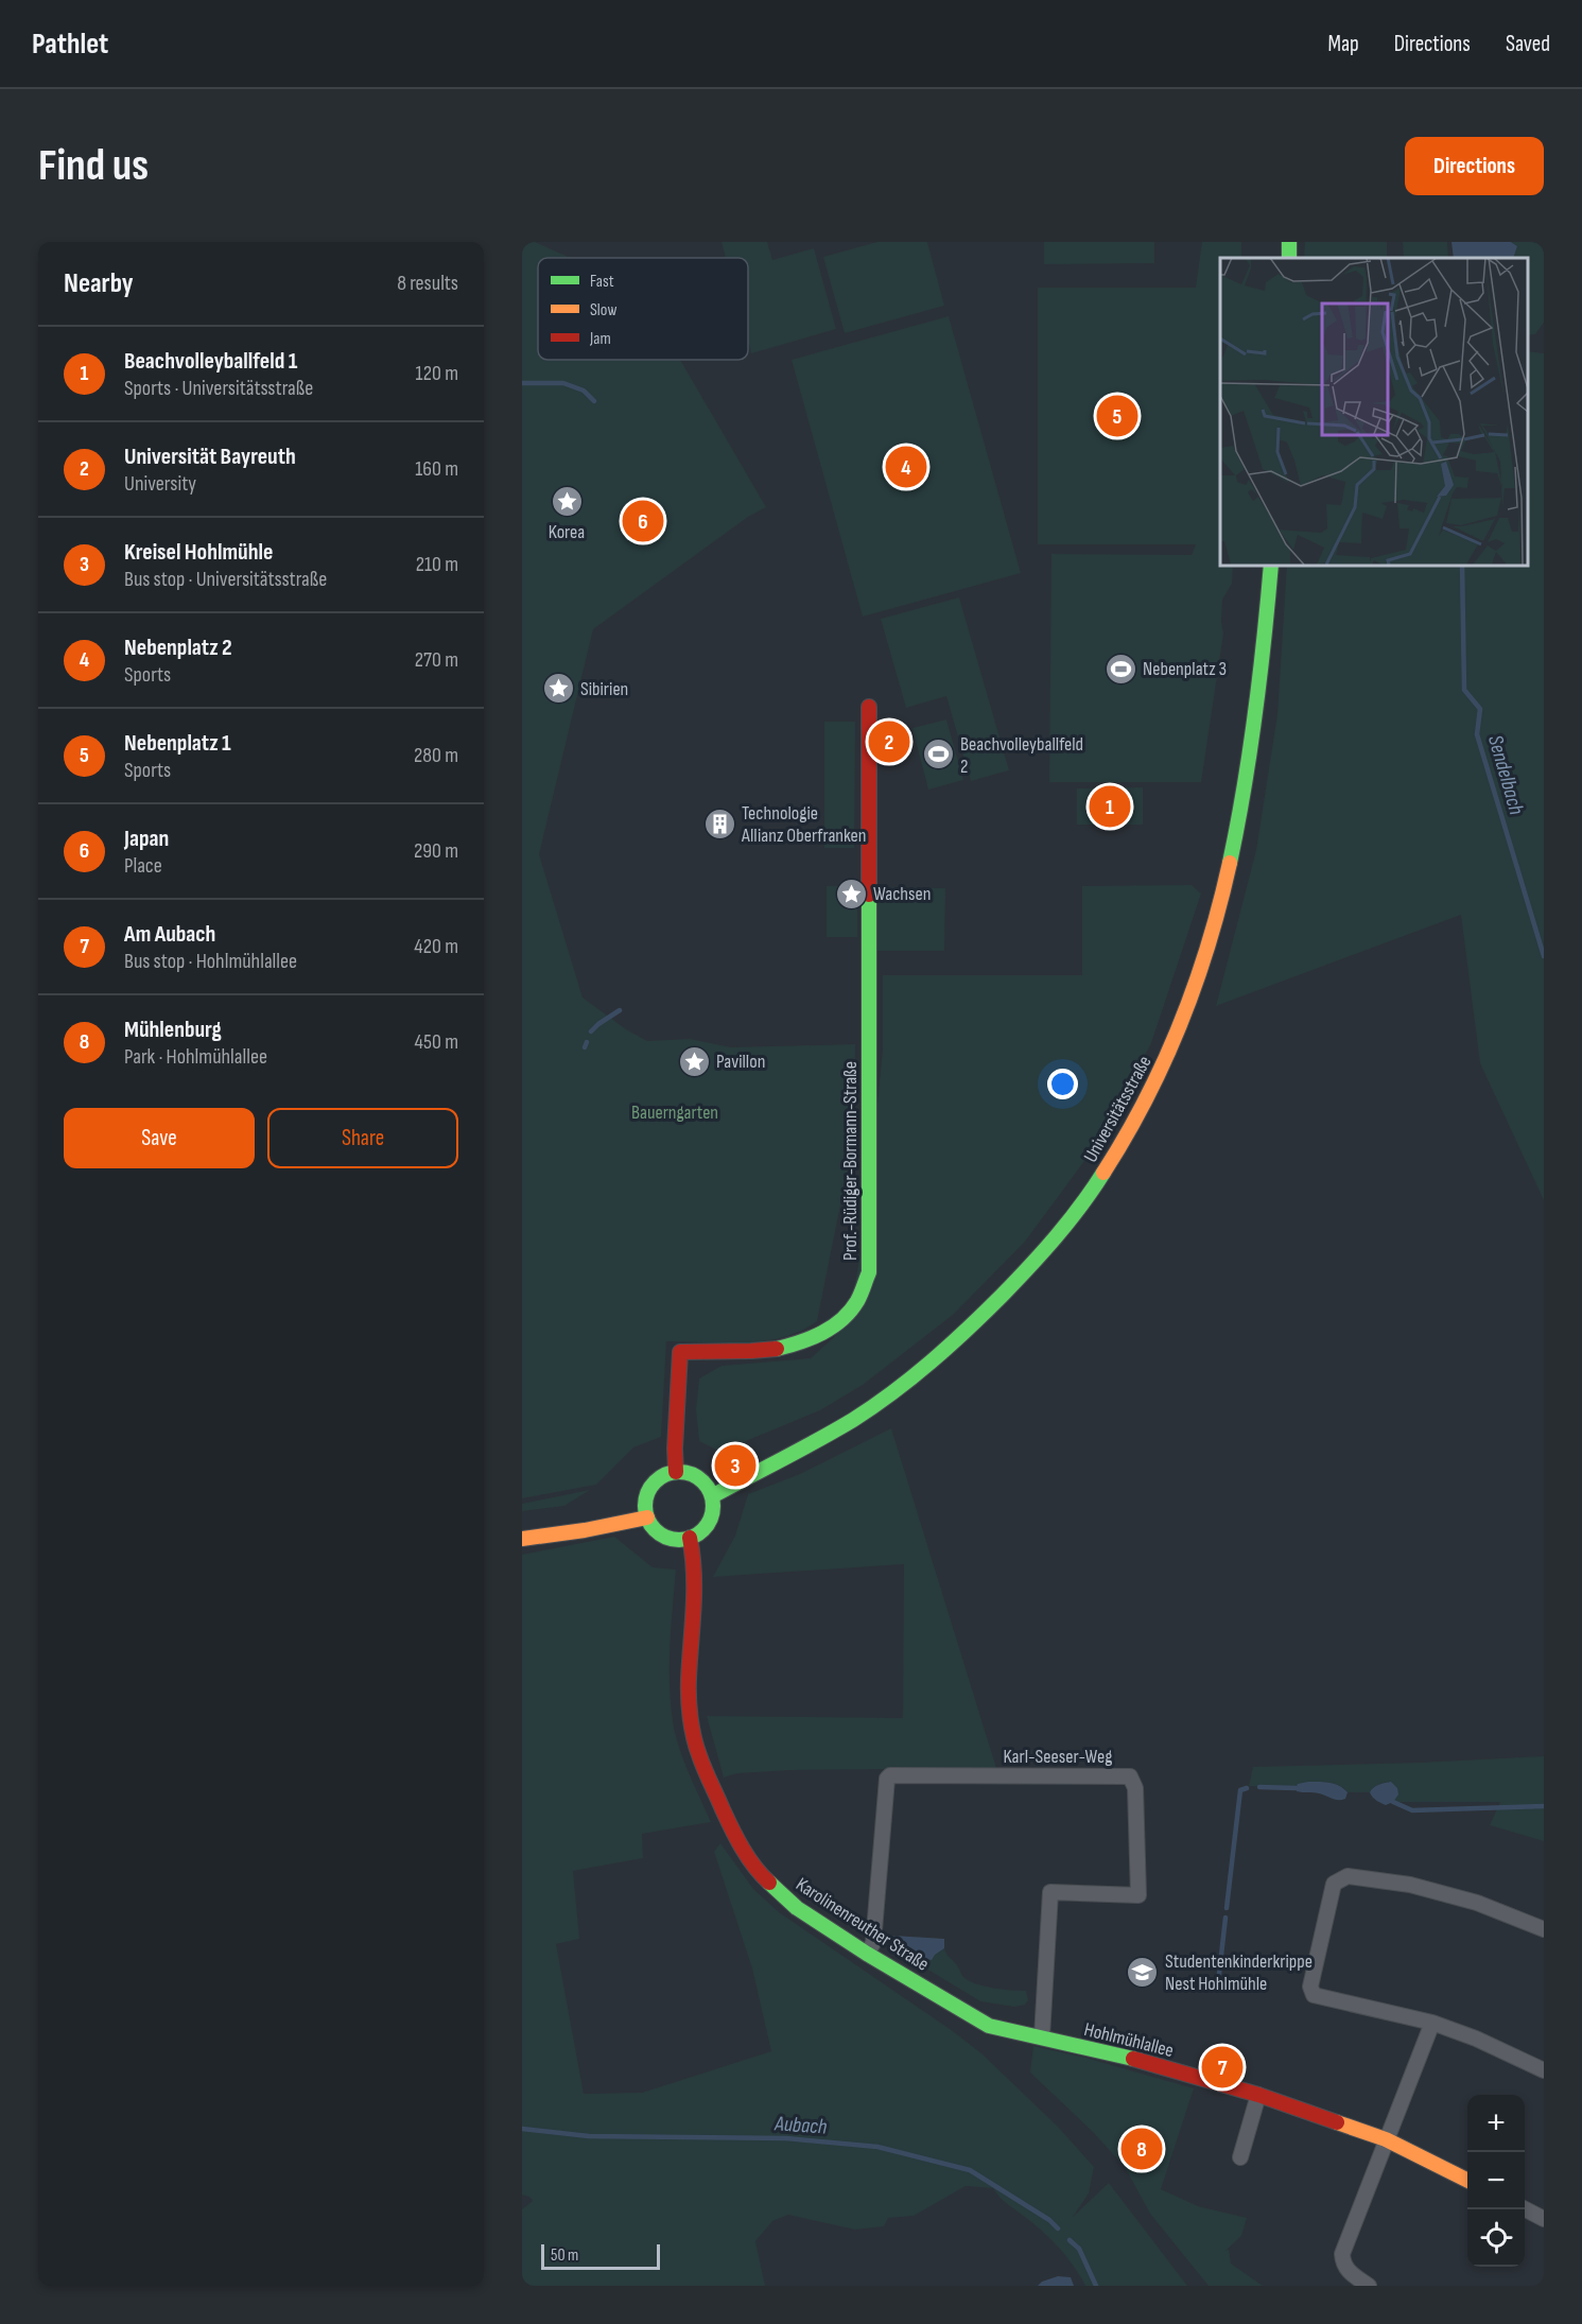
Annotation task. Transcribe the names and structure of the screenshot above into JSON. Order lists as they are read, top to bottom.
{
  "streets": {
    "street": [
      "Universitätsstraße",
      "Prof.-Rüdiger-Bormann-Straße",
      "Karl-Seeser-Weg",
      "Karolinenreuther Straße",
      "Hohlmühlallee"
    ]
  },
  "crossings": [
    ["Universitätsstraße", "Prof.-Rüdiger-Bormann-Straße"],
    ["Universitätsstraße", "Karolinenreuther Straße"],
    ["Prof.-Rüdiger-Bormann-Straße", "Karolinenreuther Straße"],
    ["Karl-Seeser-Weg", "Karolinenreuther Straße"],
    ["Karl-Seeser-Weg", "Hohlmühlallee"],
    ["Karolinenreuther Straße", "Hohlmühlallee"]
  ],
  "water": ["Sendelbach", "Aubach"],
  "parks": ["Bauerngarten"],
  "places": {
    "place": [
      "Korea",
      "Sibirien",
      "Wachsen",
      "Pavillon"
    ],
    "sports": ["Nebenplatz 3", "Beachvolleyballfeld 2"],
    "building": ["Technologie Allianz Oberfranken"],
    "school or university": ["Studentenkinderkrippe Nest Hohlmühle"]
  },
  "legend": ["Fast", "Slow", "Jam"],
  "scale_bar": "50 m",
  "page": {
    "header": "Pathlet",
    "nav": ["Map", "Directions", "Saved"],
    "buttons": [
      "Directions",
      ["Save", "Share"]
    ],
    "title": "Find us",
    "heading": ["Nearby", "8 results"],
    "list": [
      {
        "mark": "1",
        "name": "Beachvolleyballfeld 1",
        "note": "Sports · Universitätsstraße",
        "value": "120 m"
      },
      {
        "mark": "2",
        "name": "Universität Bayreuth",
        "note": "University",
        "value": "160 m"
      },
      {
        "mark": "3",
        "name": "Kreisel Hohlmühle",
        "note": "Bus stop · Universitätsstraße",
        "value": "210 m"
      },
      {
        "mark": "4",
        "name": "Nebenplatz 2",
        "note": "Sports",
        "value": "270 m"
      },
      {
        "mark": "5",
        "name": "Nebenplatz 1",
        "note": "Sports",
        "value": "280 m"
      },
      {
        "mark": "6",
        "name": "Japan",
        "note": "Place",
        "value": "290 m"
      },
      {
        "mark": "7",
        "name": "Am Aubach",
        "note": "Bus stop · Hohlmühlallee",
        "value": "420 m"
      },
      {
        "mark": "8",
        "name": "Mühlenburg",
        "note": "Park · Hohlmühlallee",
        "value": "450 m"
      }
    ],
    "pins": [
      "5",
      "4",
      "6",
      "2",
      "1",
      "3",
      "7",
      "8"
    ],
    "map_buttons": ["+", "−"],
    "scale": "50 m"
  }
}
